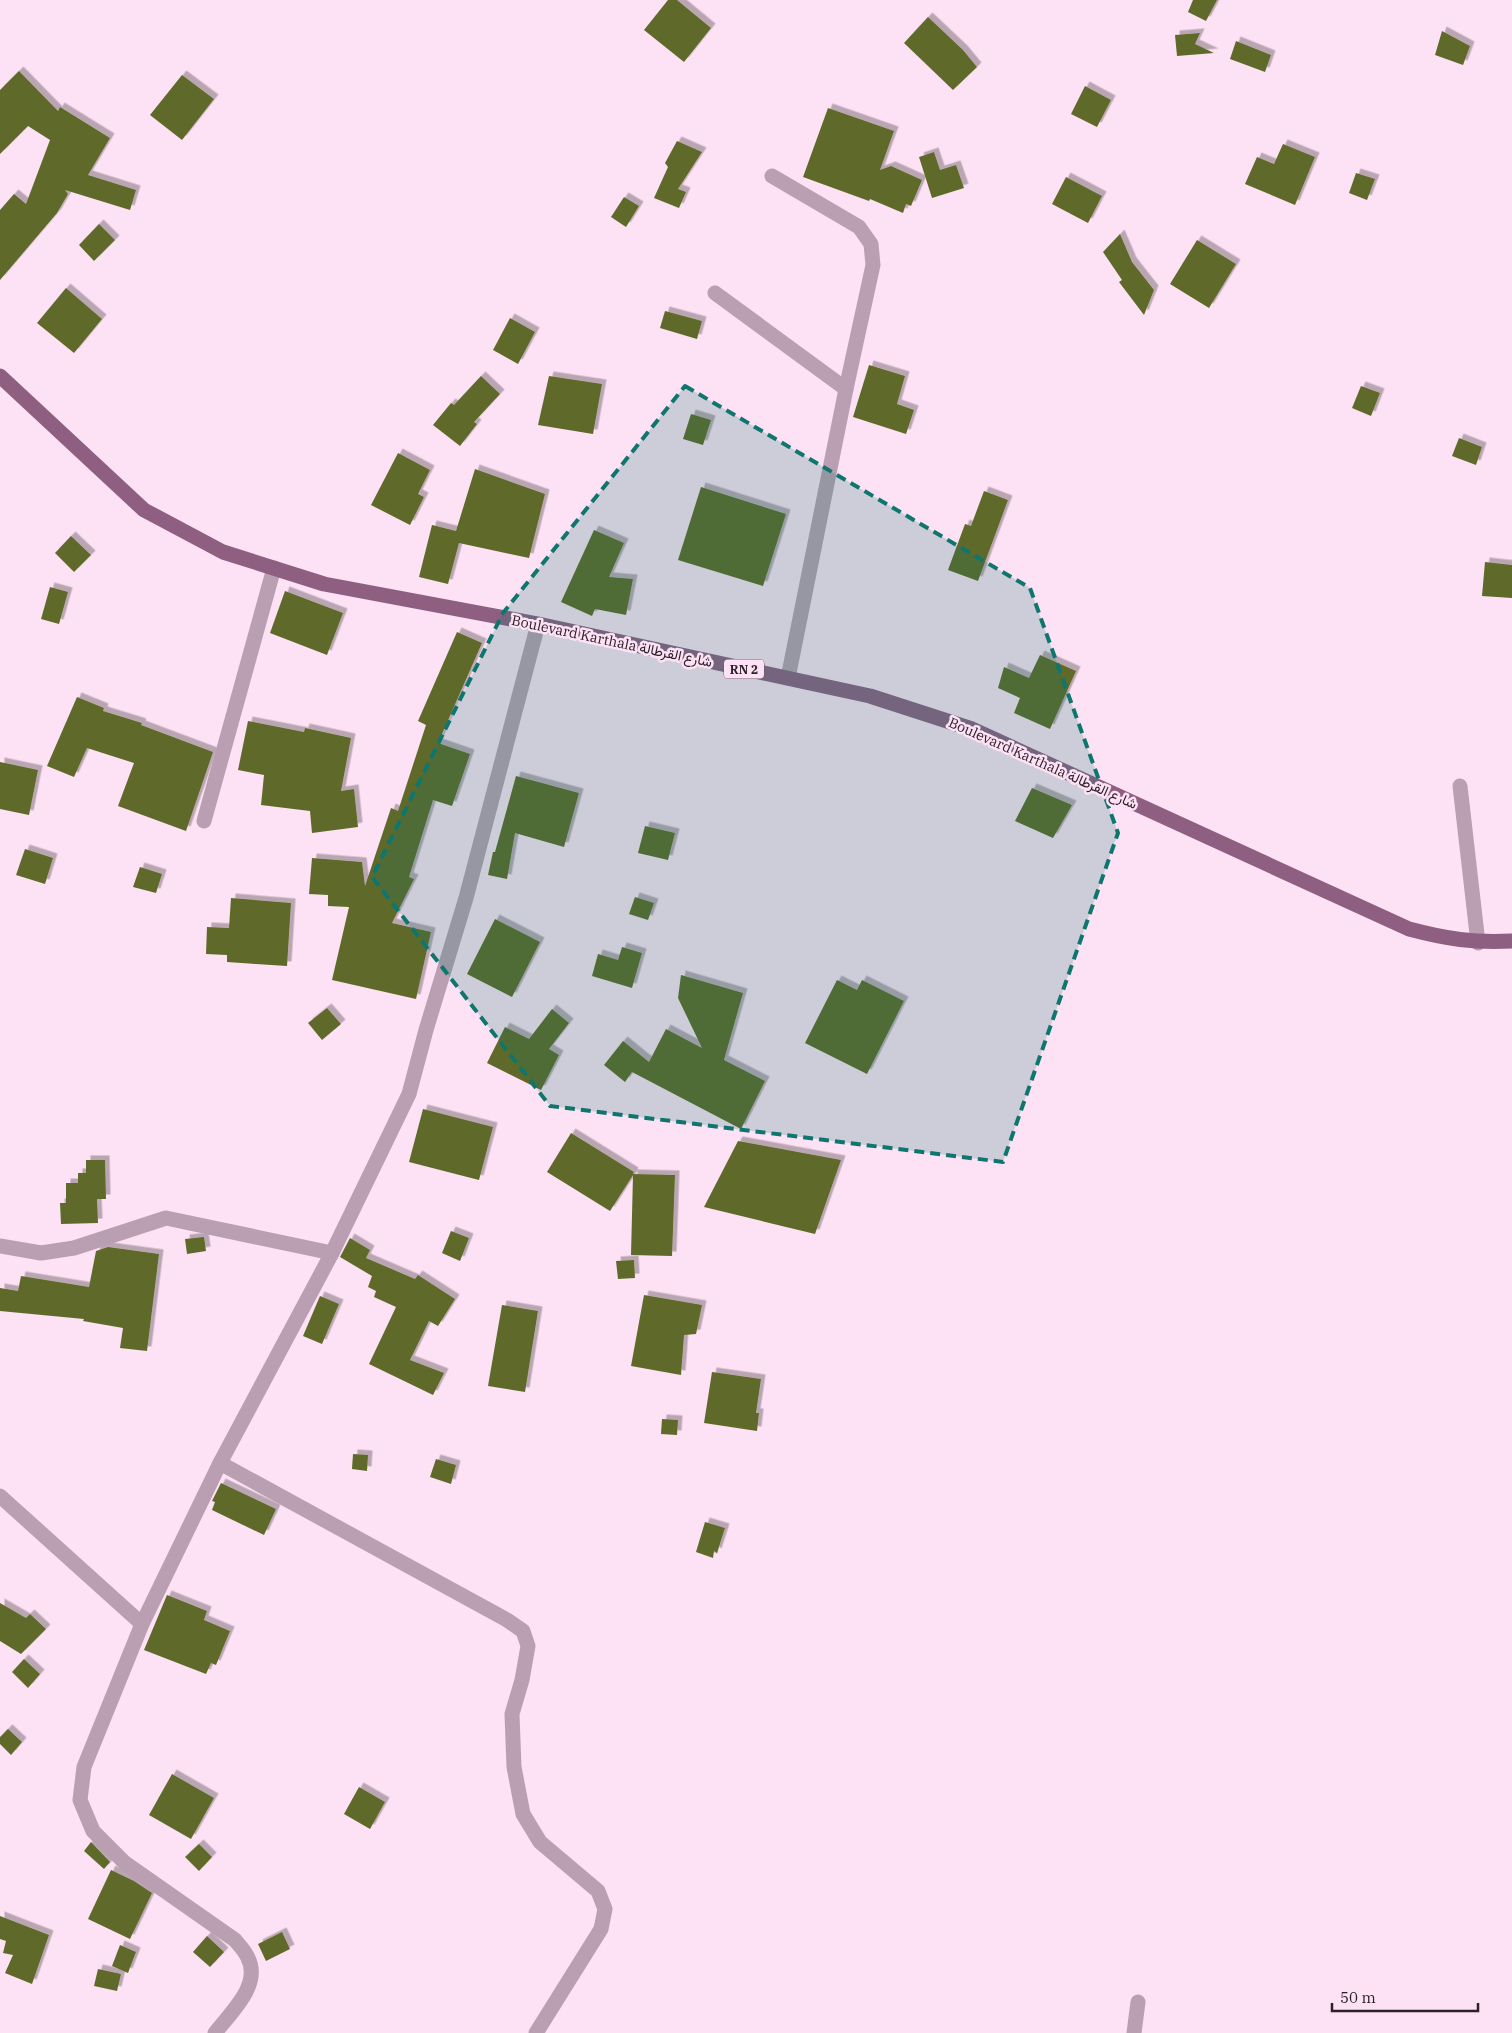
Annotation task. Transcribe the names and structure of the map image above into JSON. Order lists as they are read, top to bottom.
{
  "streets": {
    "main road": ["Boulevard Karthala شارع القرطالة", "RN 2"]
  },
  "scale_bar": "50 m"
}
